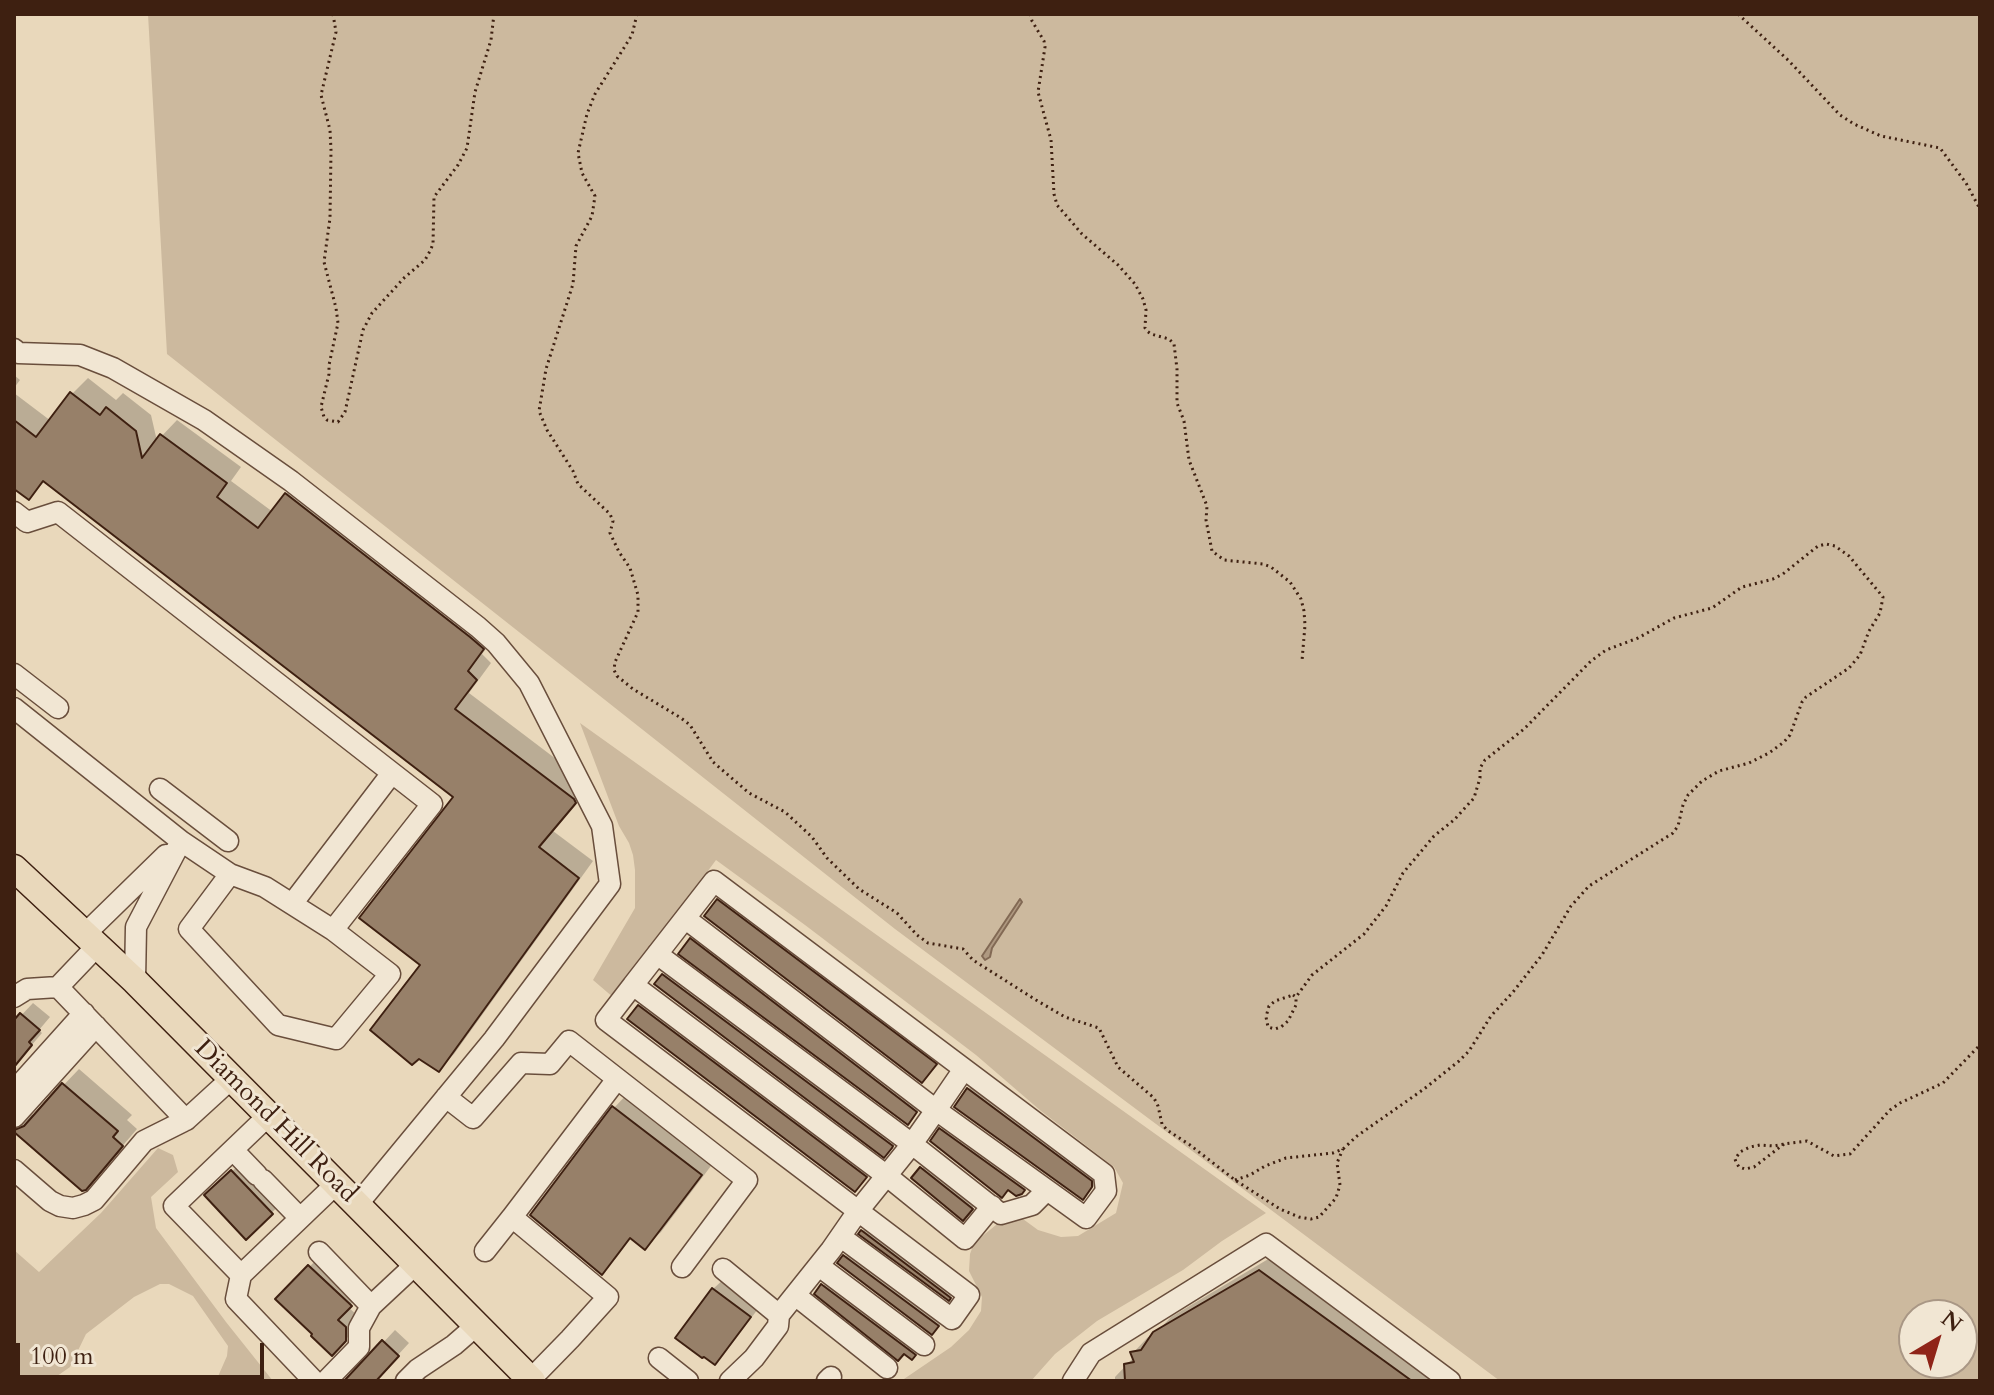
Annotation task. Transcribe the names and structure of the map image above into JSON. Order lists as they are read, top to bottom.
{
  "streets": {
    "main road": ["Diamond Hill Road"]
  },
  "scale_bar": "100 m",
  "north": "top right"
}
